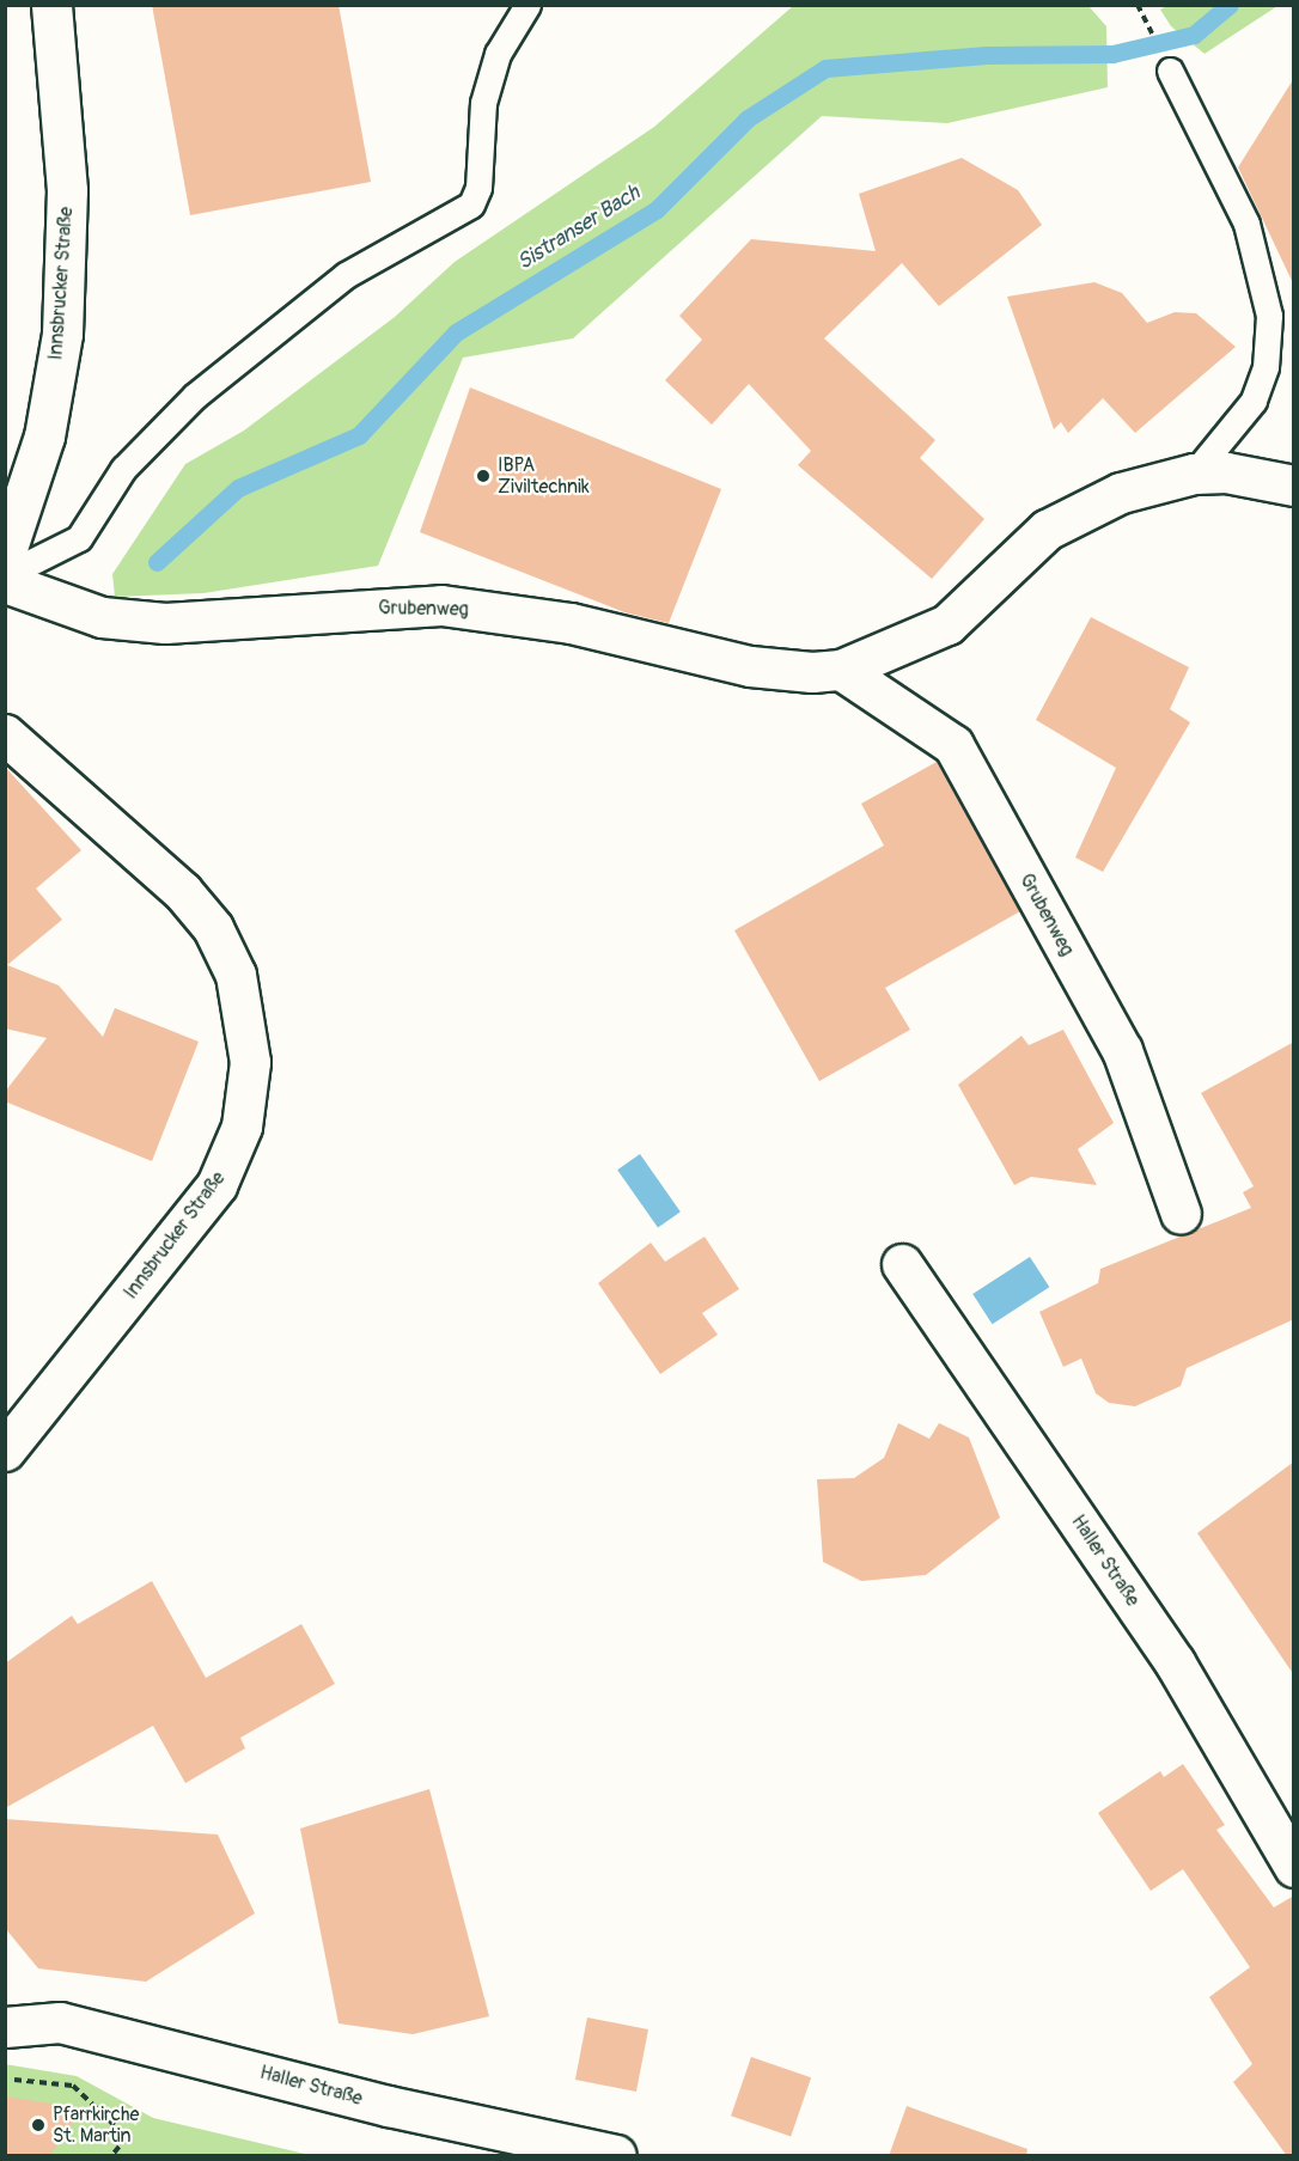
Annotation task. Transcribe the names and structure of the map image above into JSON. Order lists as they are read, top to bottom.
{
  "streets": {
    "street": ["Innsbrucker Straße", "Grubenweg", "Haller Straße"]
  },
  "water": ["Sistranser Bach"],
  "places": ["IBPA Ziviltechnik", "Pfarrkirche St. Martin"]
}
